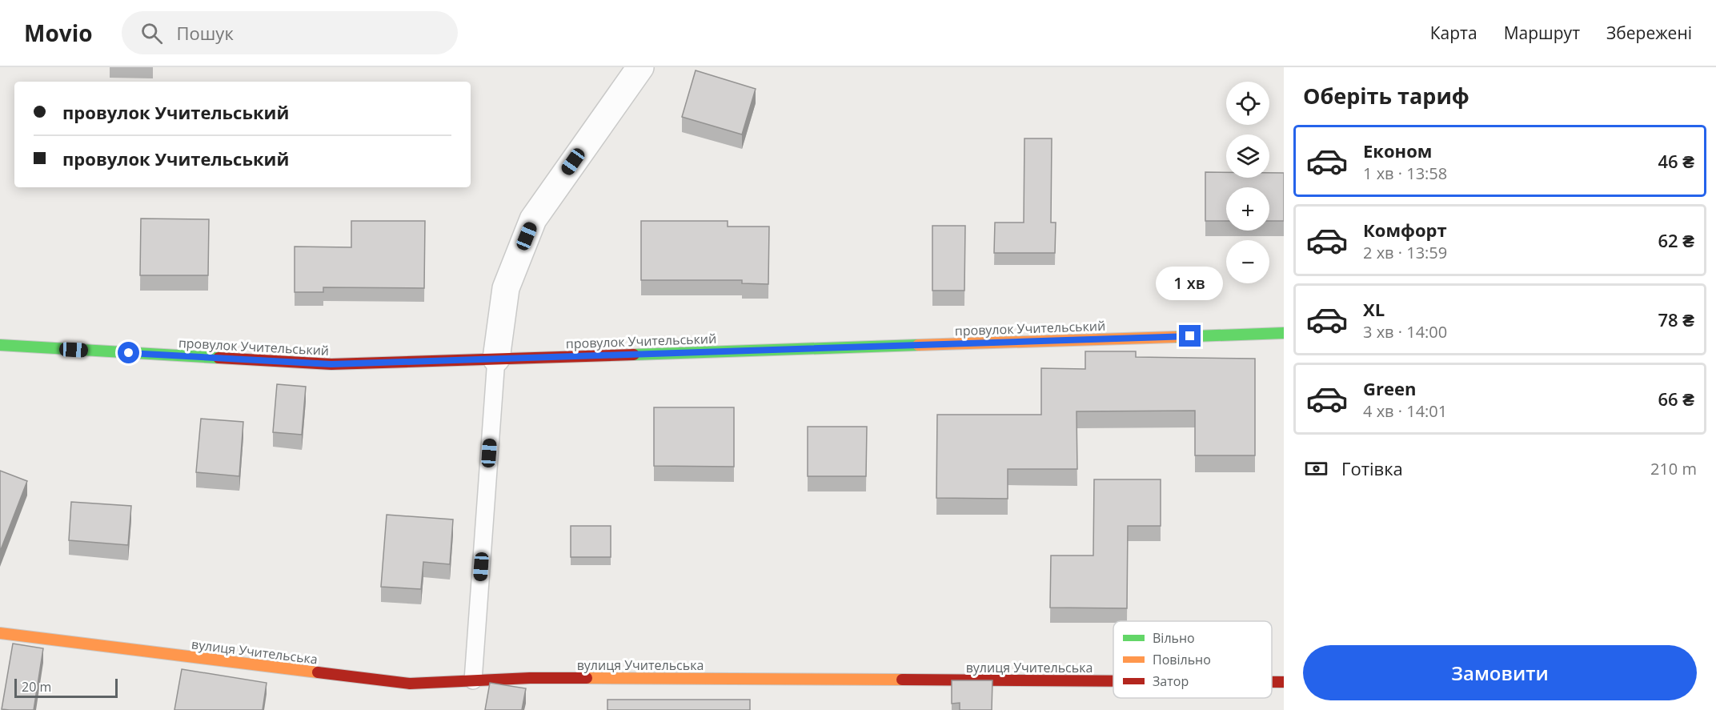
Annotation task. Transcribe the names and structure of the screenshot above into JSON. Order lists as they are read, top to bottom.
{
  "streets": {
    "street": ["провулок Учительський", "вулиця Учительська"]
  },
  "legend": ["Вільно", "Повільно", "Затор"],
  "scale_bar": "20 m",
  "page": {
    "header": "Movio",
    "search": "Пошук",
    "nav": ["Карта", "Маршрут", "Збережені"],
    "heading": "Оберіть тариф",
    "map_buttons": ["+", "−"],
    "banner": ["провулок Учительський", "провулок Учительський"],
    "list": [
      {
        "name": "Економ",
        "note": "1 хв · 13:58",
        "value": "46 ₴"
      },
      {
        "name": "Комфорт",
        "note": "2 хв · 13:59",
        "value": "62 ₴"
      },
      {
        "name": "XL",
        "note": "3 хв · 14:00",
        "value": "78 ₴"
      },
      {
        "name": "Green",
        "note": "4 хв · 14:01",
        "value": "66 ₴"
      }
    ],
    "bubble": "1 хв",
    "pay": ["Готівка", "210 m"],
    "buttons": "Замовити",
    "scale": "20 m"
  }
}
